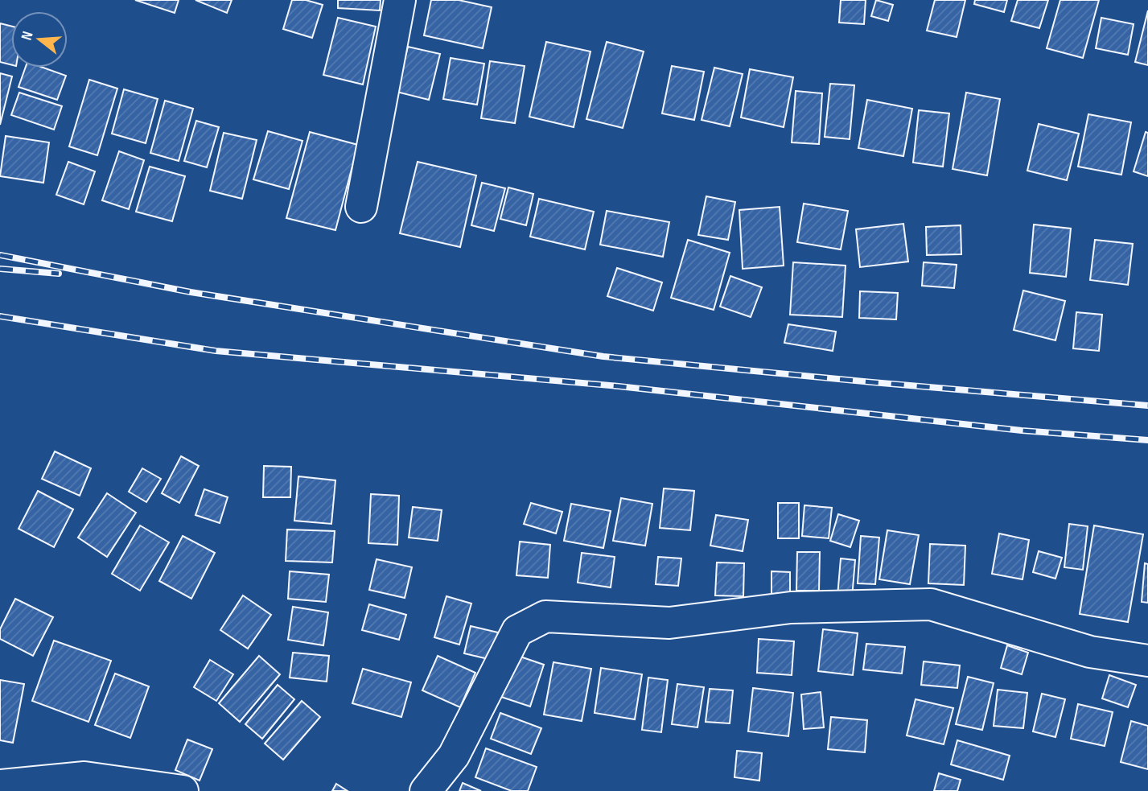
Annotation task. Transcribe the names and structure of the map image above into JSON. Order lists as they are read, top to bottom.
{
  "north": "left"
}
